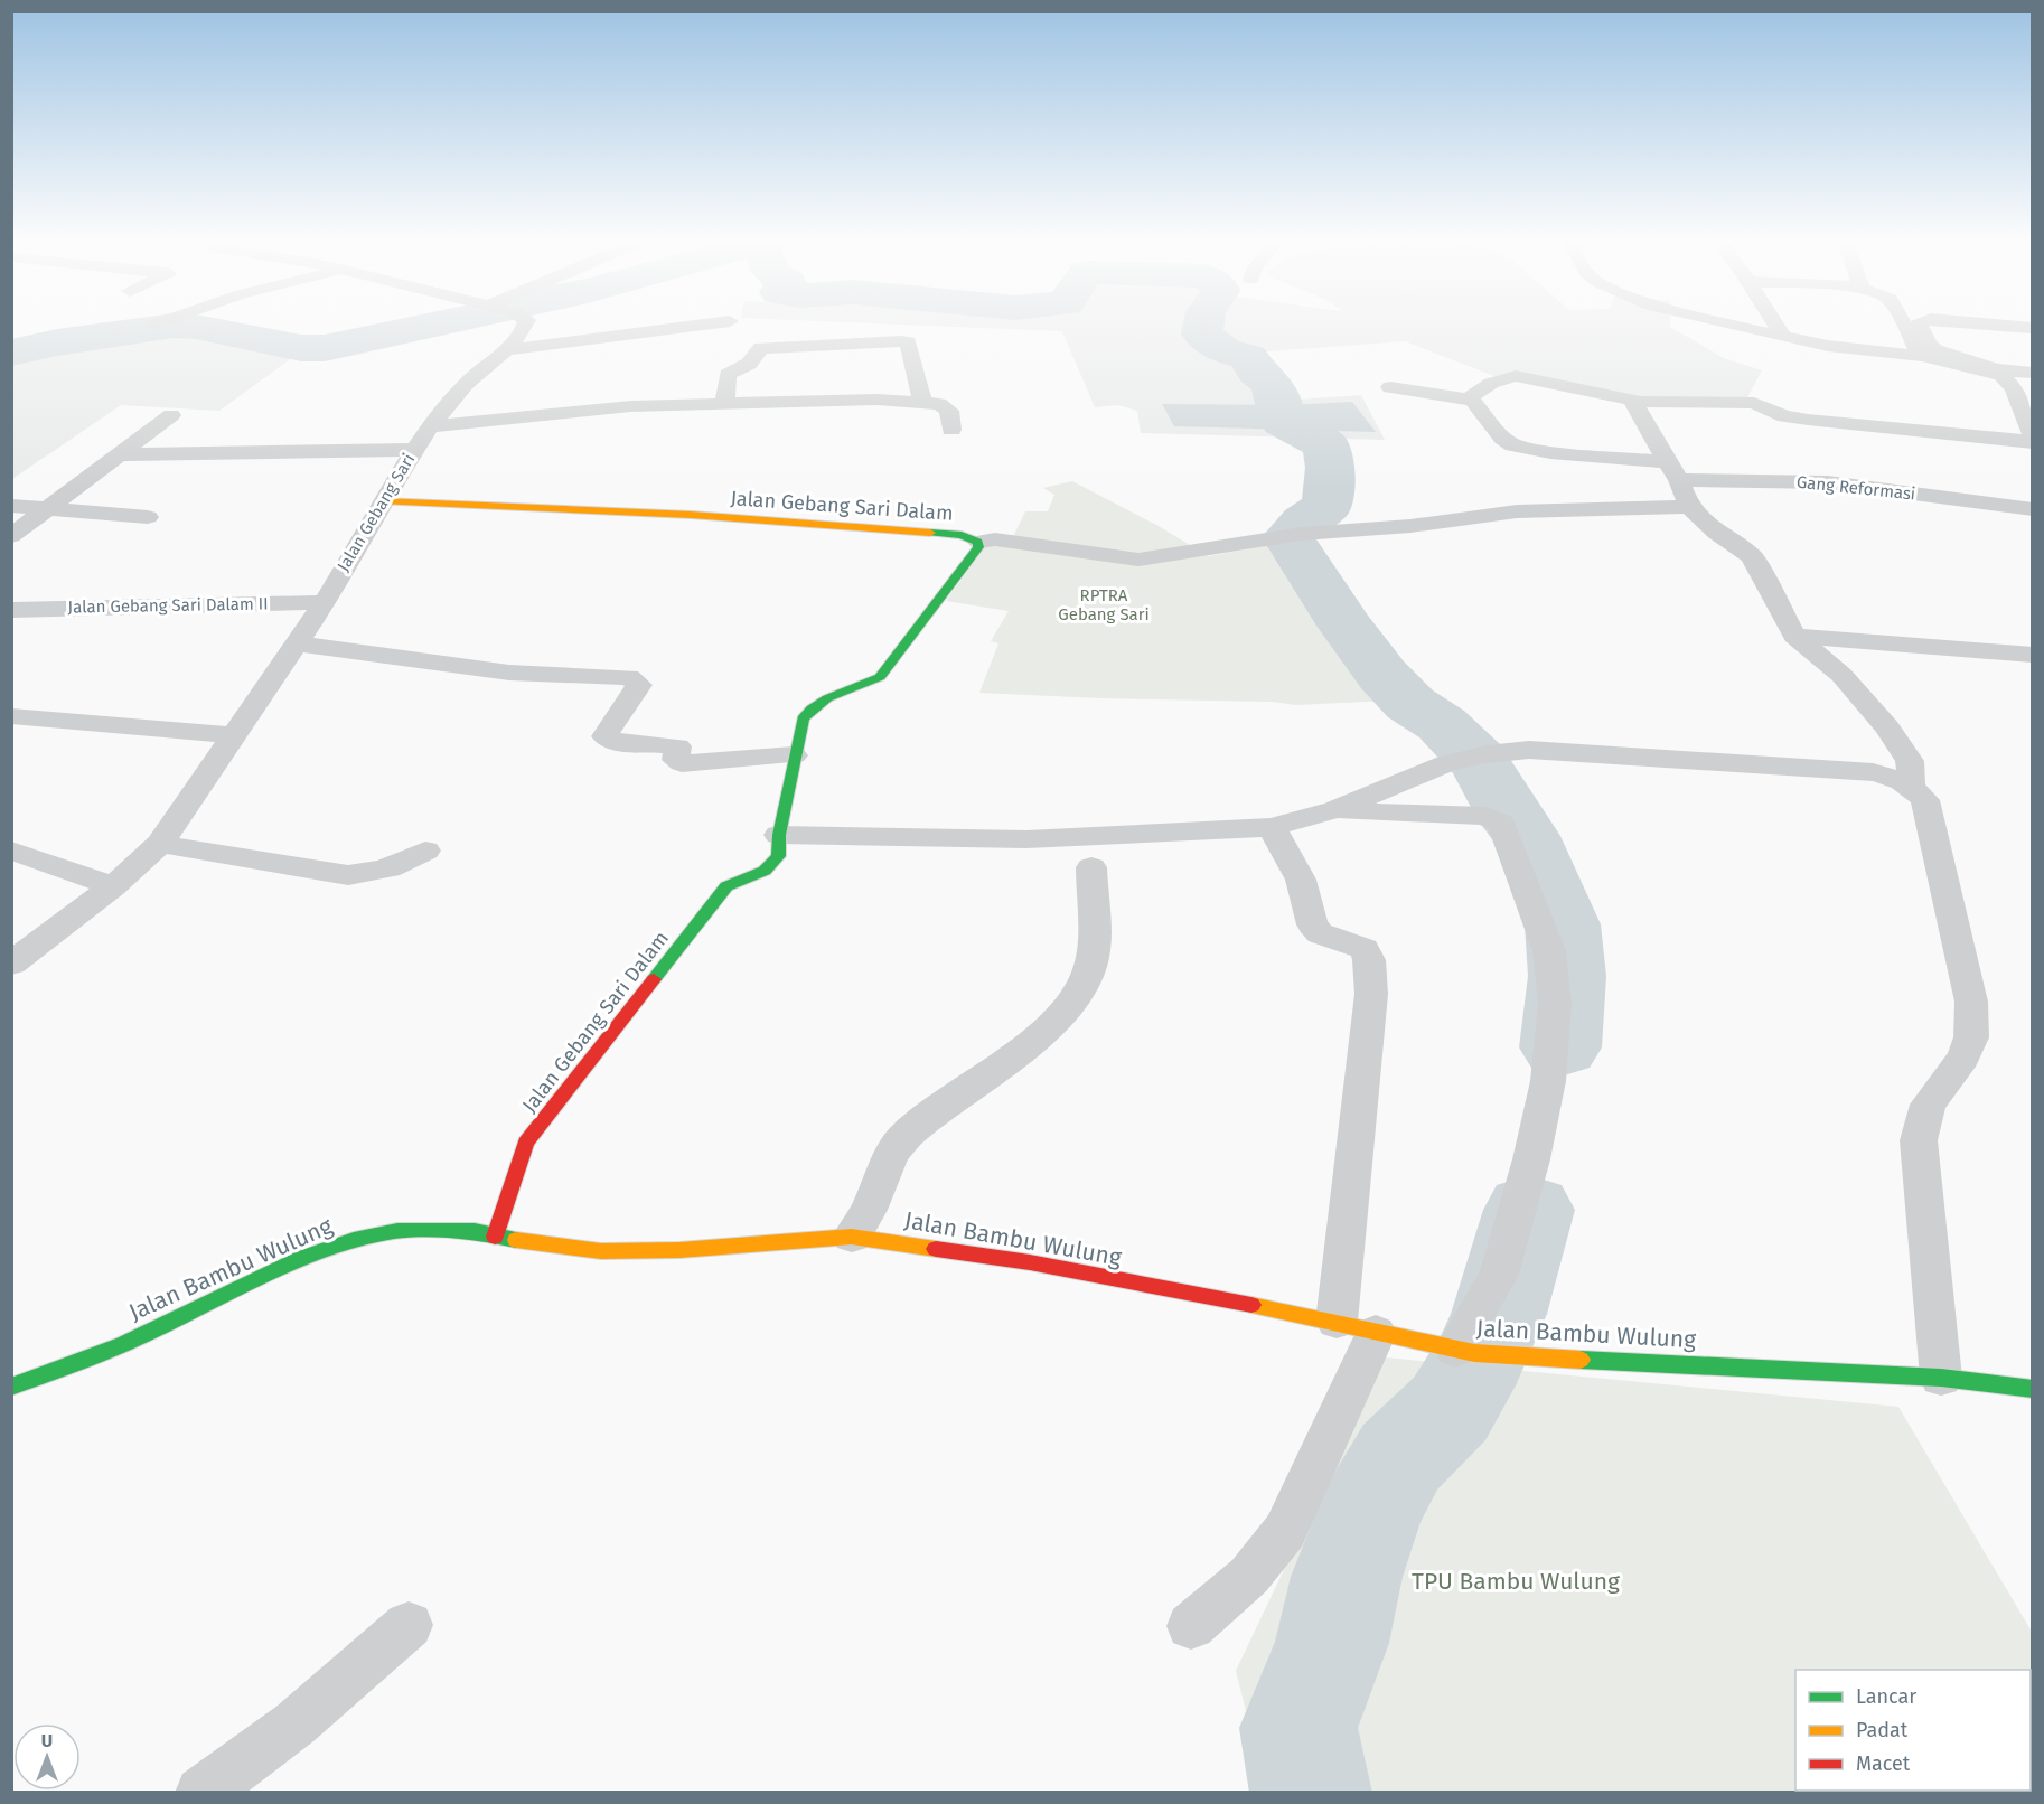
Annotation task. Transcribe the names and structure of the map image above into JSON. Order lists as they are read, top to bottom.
{
  "streets": {
    "street": [
      "Gang Reformasi",
      "Jalan Gebang Sari Dalam",
      "Jalan Gebang Sari",
      "Jalan Gebang Sari Dalam II",
      "Jalan Bambu Wulung"
    ]
  },
  "crossings": [
    ["Jalan Gebang Sari Dalam", "Jalan Gebang Sari"],
    ["Jalan Gebang Sari Dalam", "Jalan Bambu Wulung"],
    ["Jalan Gebang Sari", "Jalan Gebang Sari Dalam II"]
  ],
  "parks": ["RPTRA Gebang Sari", "TPU Bambu Wulung"],
  "legend": ["Lancar", "Padat", "Macet"],
  "north": "top"
}
